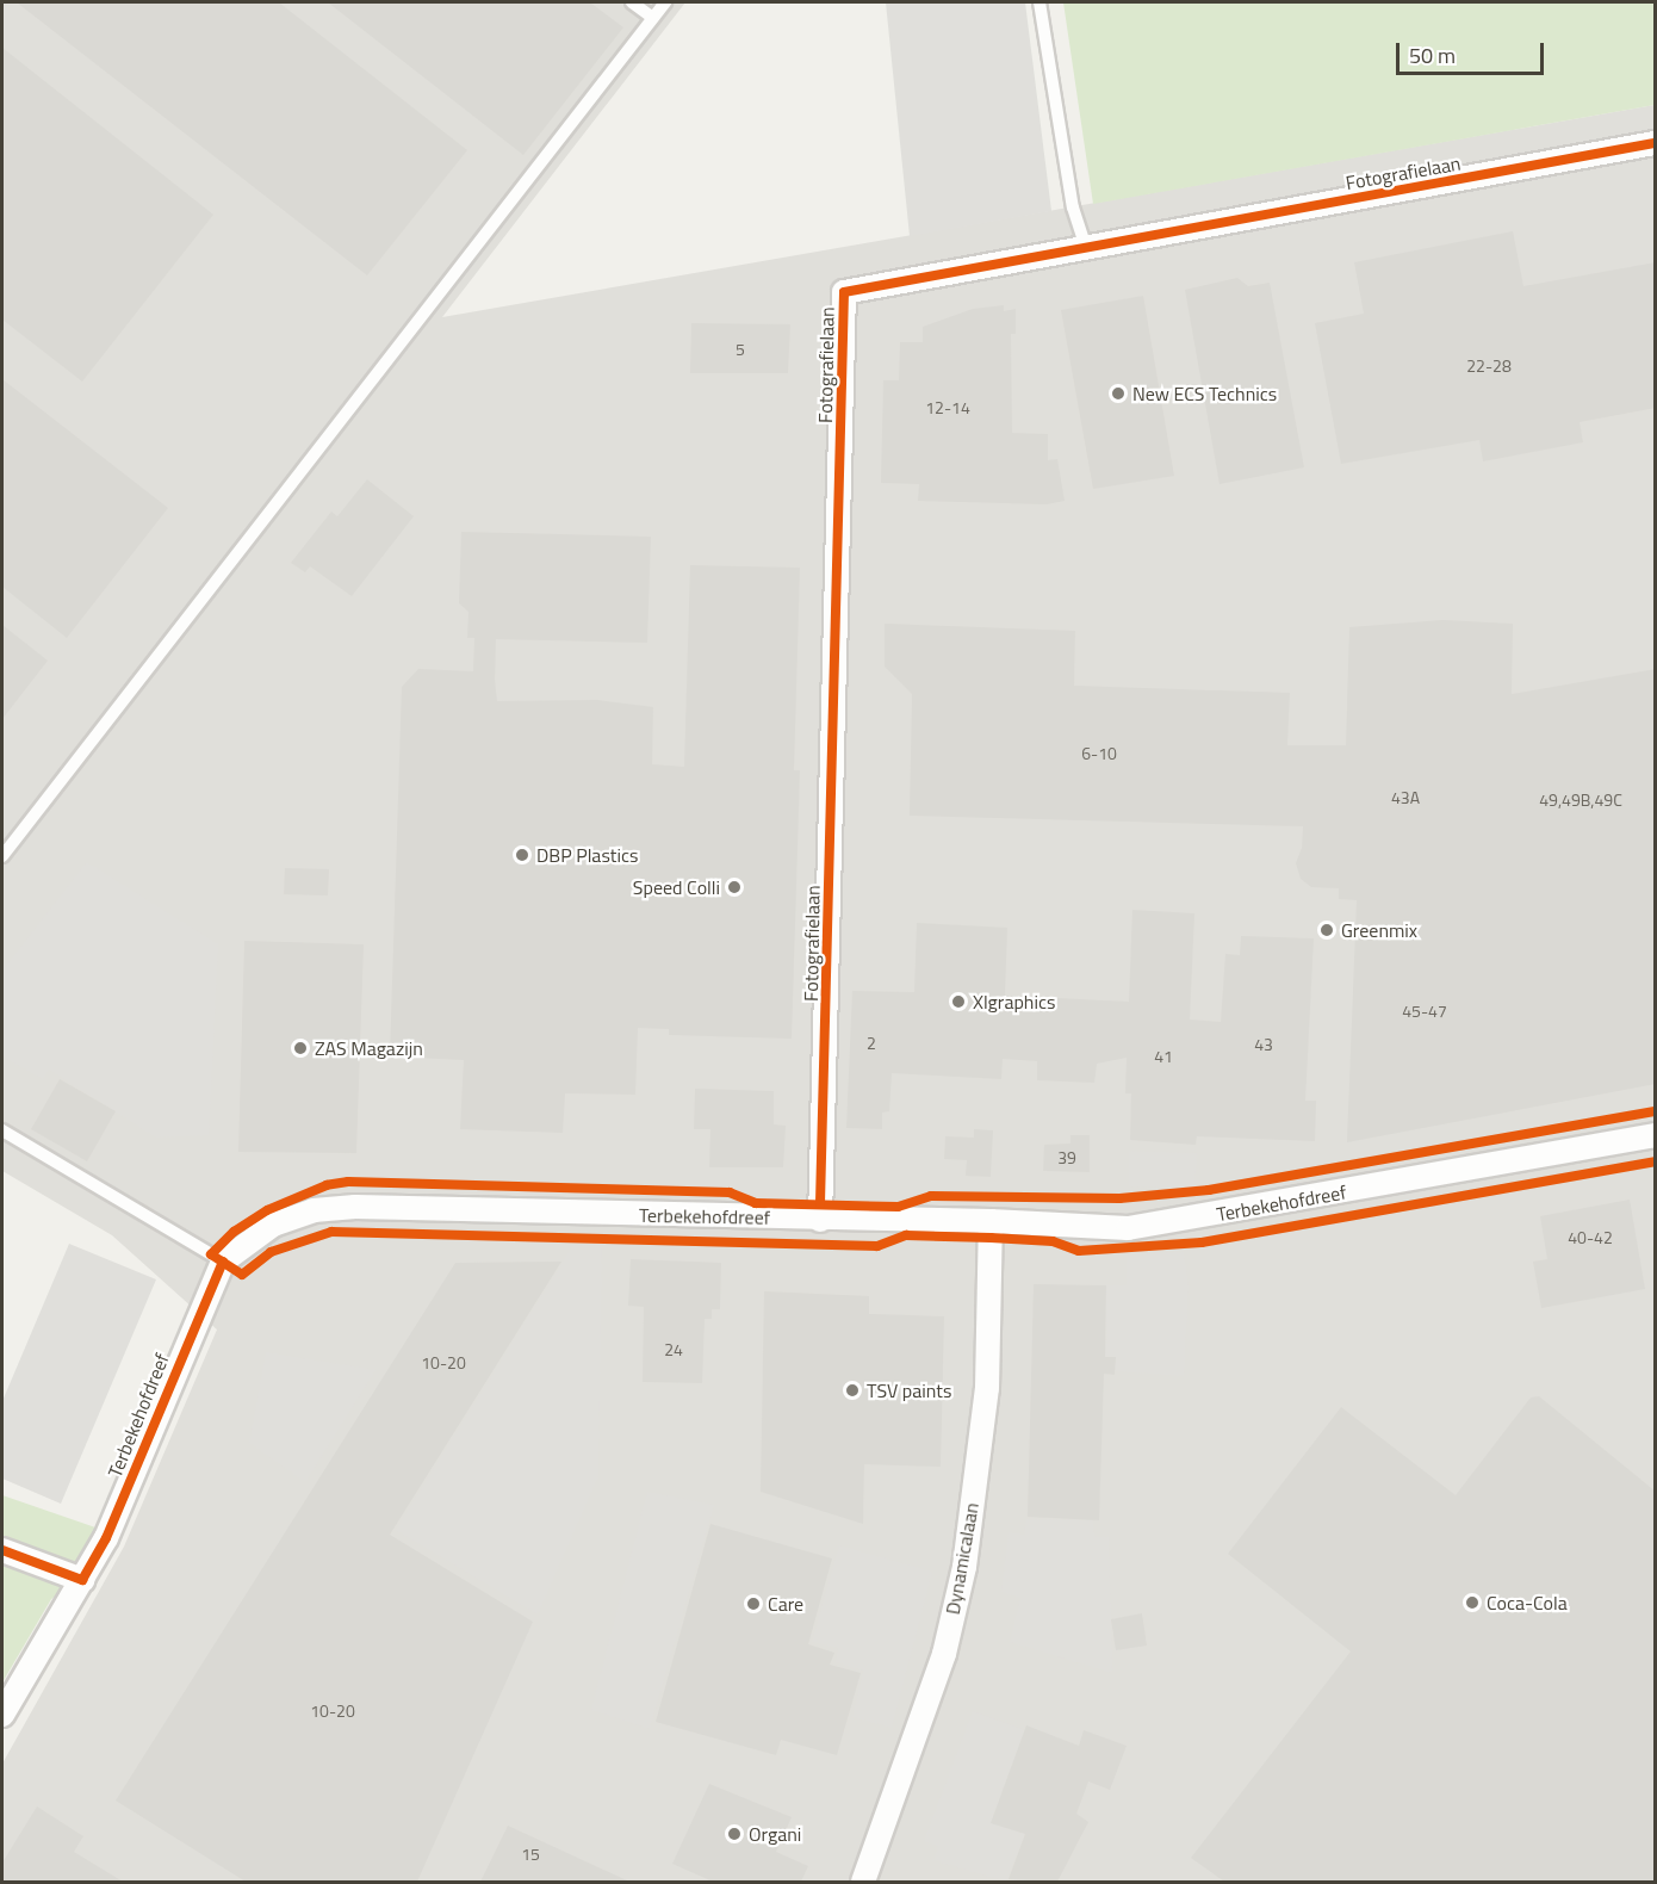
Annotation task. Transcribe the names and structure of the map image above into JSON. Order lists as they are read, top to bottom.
{
  "streets": {
    "street": ["Fotografielaan", "Terbekehofdreef", "Dynamicalaan"]
  },
  "crossings": [
    ["Fotografielaan", "Terbekehofdreef"],
    ["Terbekehofdreef", "Dynamicalaan"]
  ],
  "places": [
    "New ECS Technics",
    "DBP Plastics",
    "Speed Colli",
    "Greenmix",
    "Xlgraphics",
    "ZAS Magazijn",
    "TSV paints",
    "Coca-Cola",
    "Care",
    "Organi"
  ],
  "house_numbers": [
    "5",
    "22-28",
    "12-14",
    "6-10",
    "43A",
    "49,49B,49C",
    "45-47",
    "2",
    "43",
    "41",
    "39",
    "40-42",
    "24",
    "10-20",
    "10-20",
    "15"
  ],
  "scale_bar": "50 m"
}
